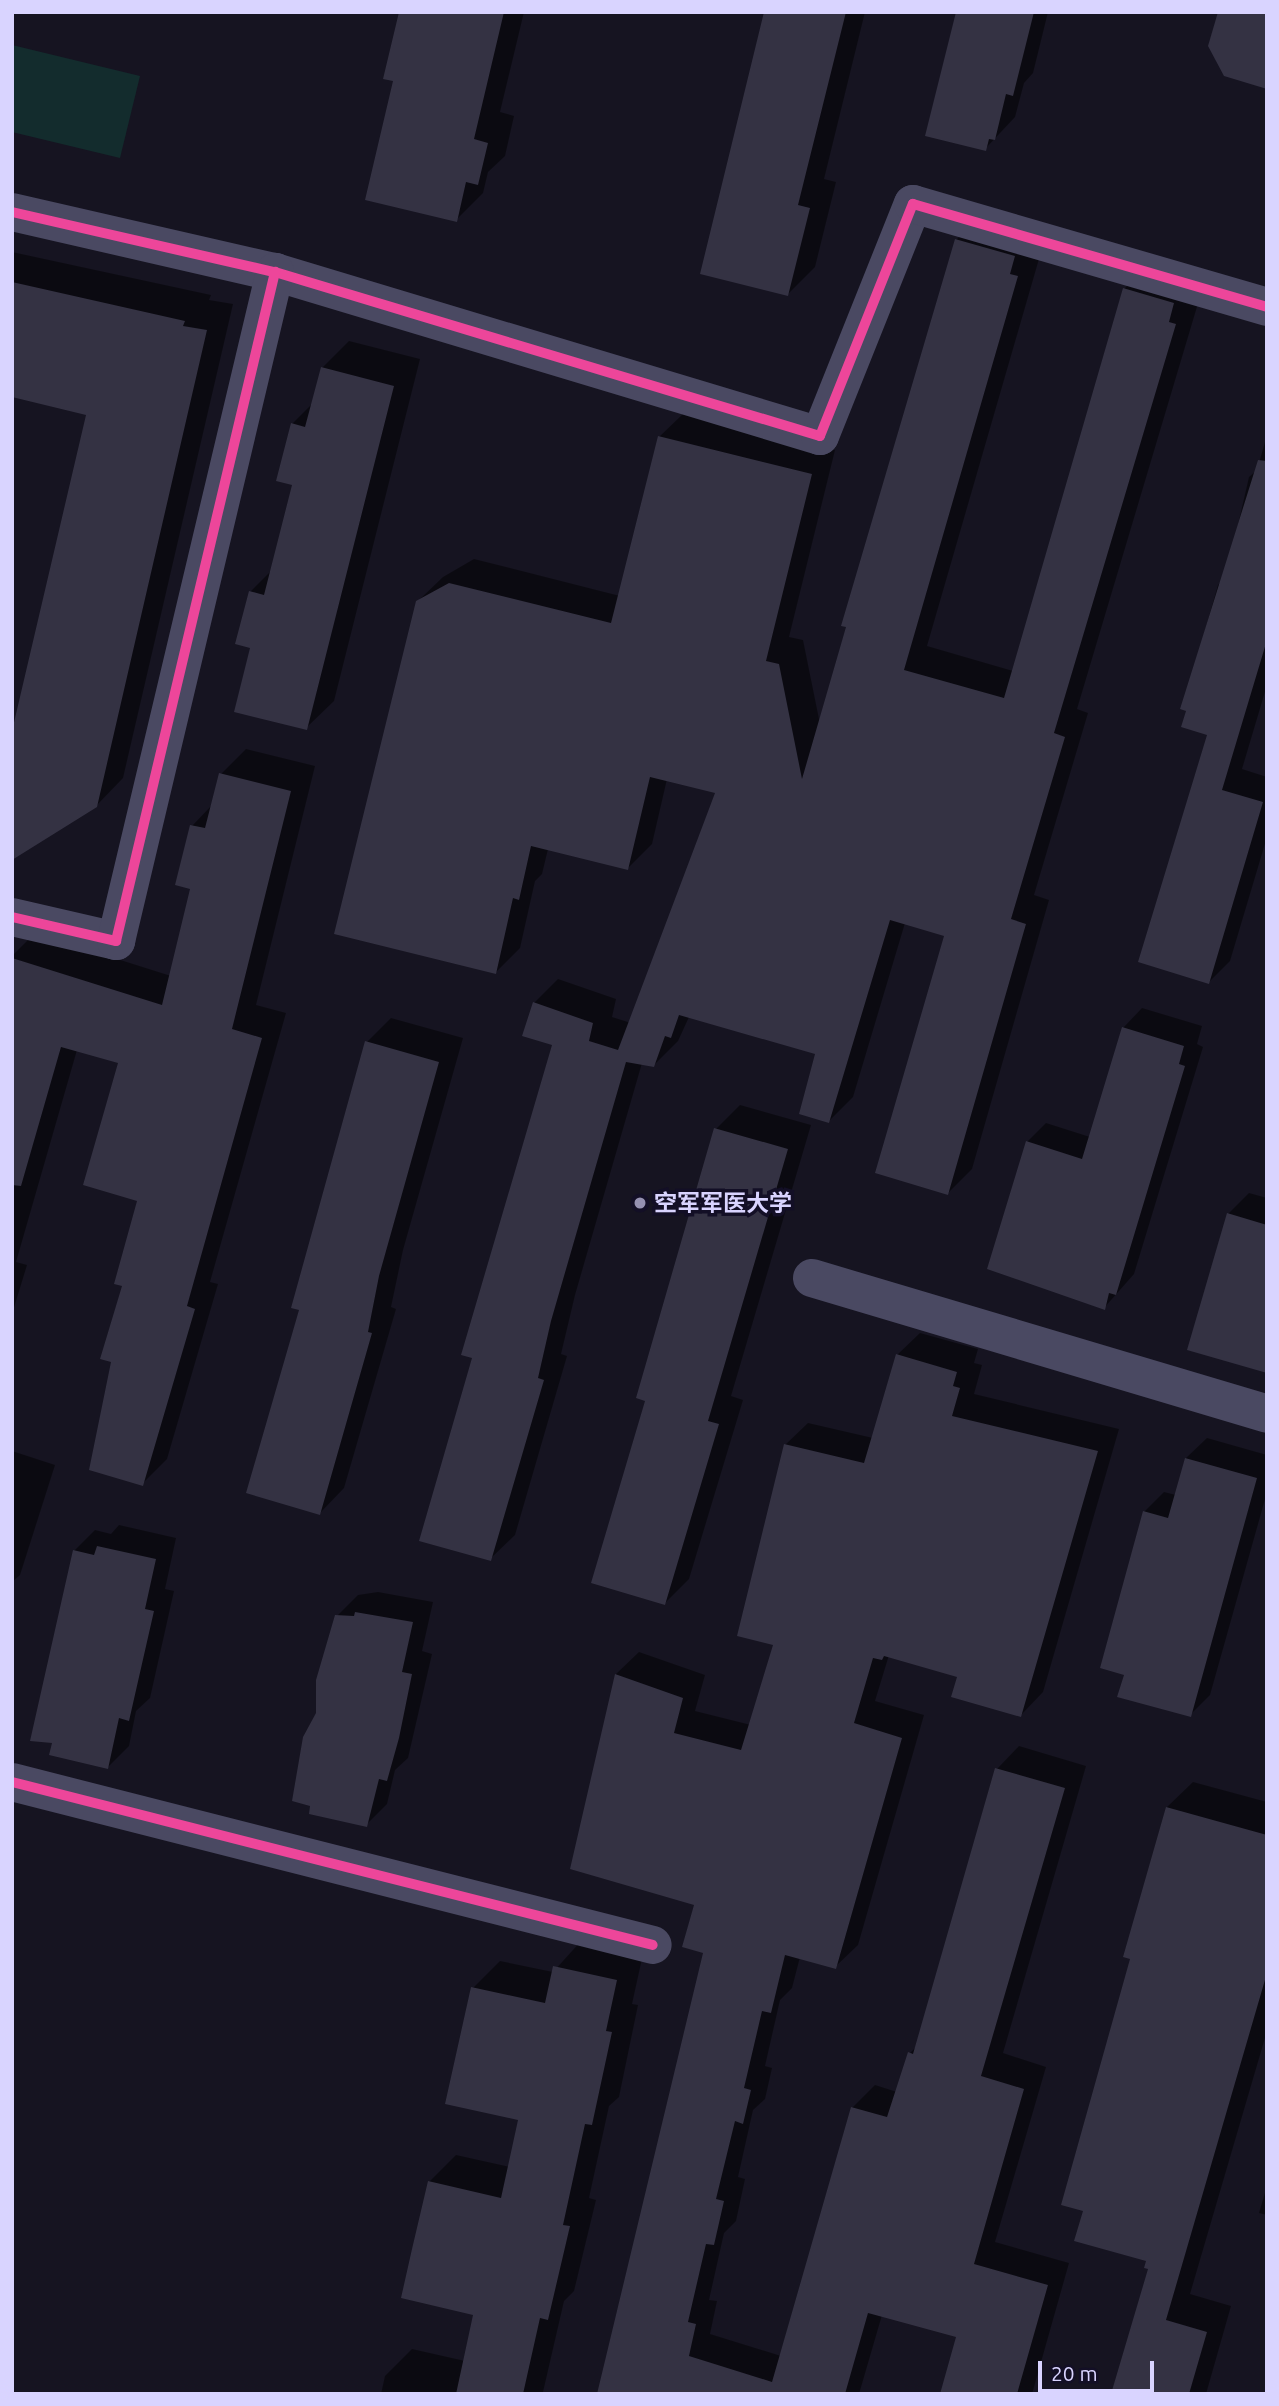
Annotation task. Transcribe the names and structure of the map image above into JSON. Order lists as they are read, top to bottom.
{
  "places": ["空军军医大学"],
  "scale_bar": "20 m"
}
